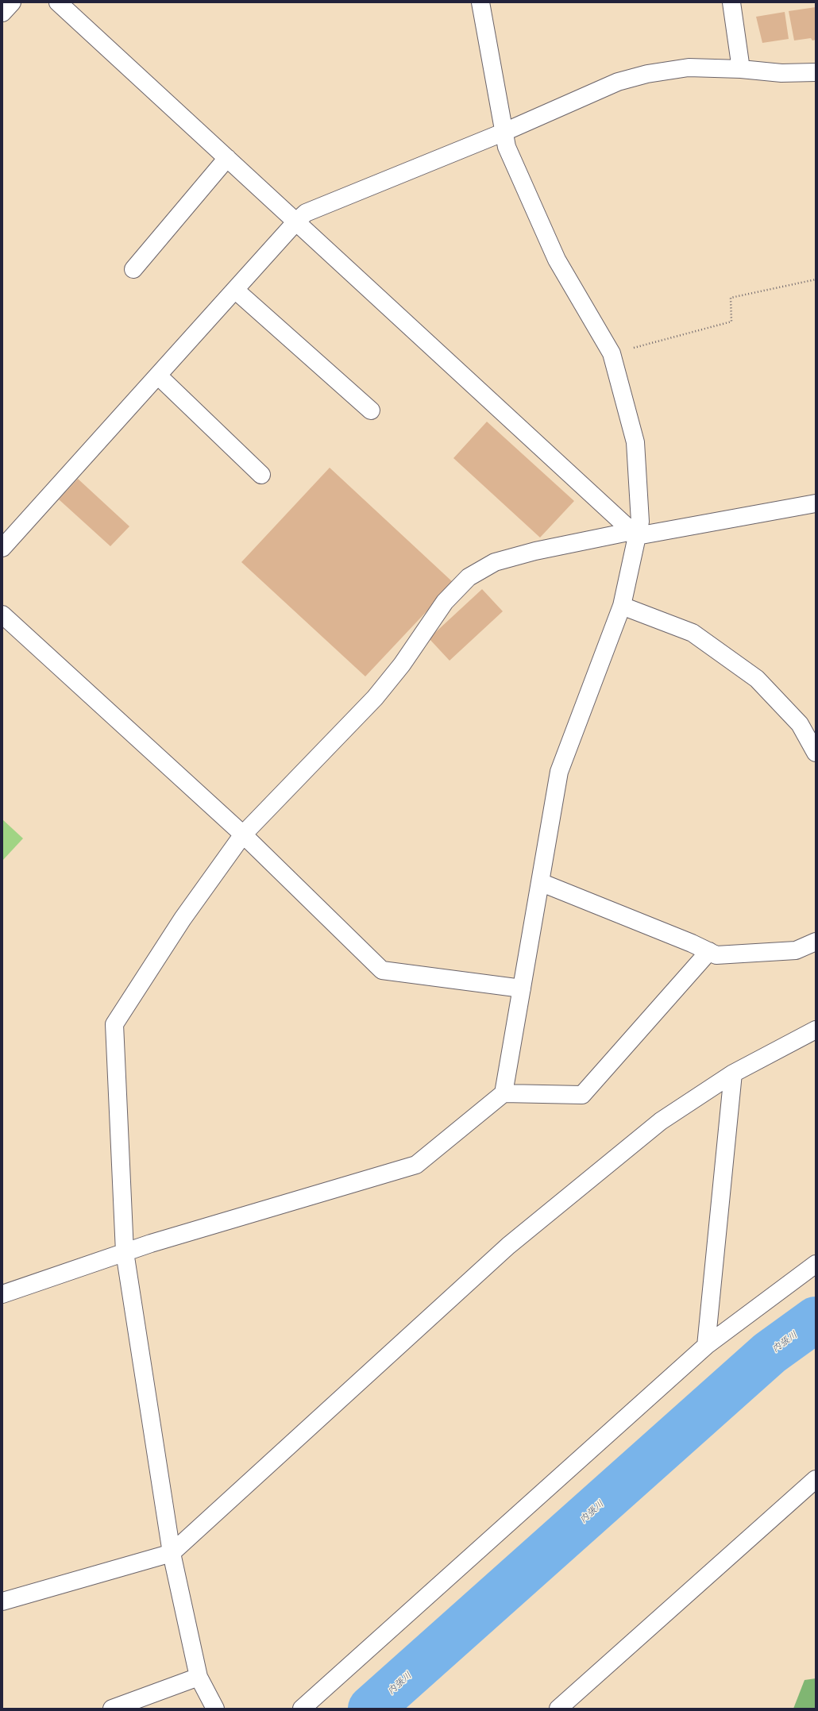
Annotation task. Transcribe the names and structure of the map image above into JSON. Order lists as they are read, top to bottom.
{
  "water": ["内張川"]
}
